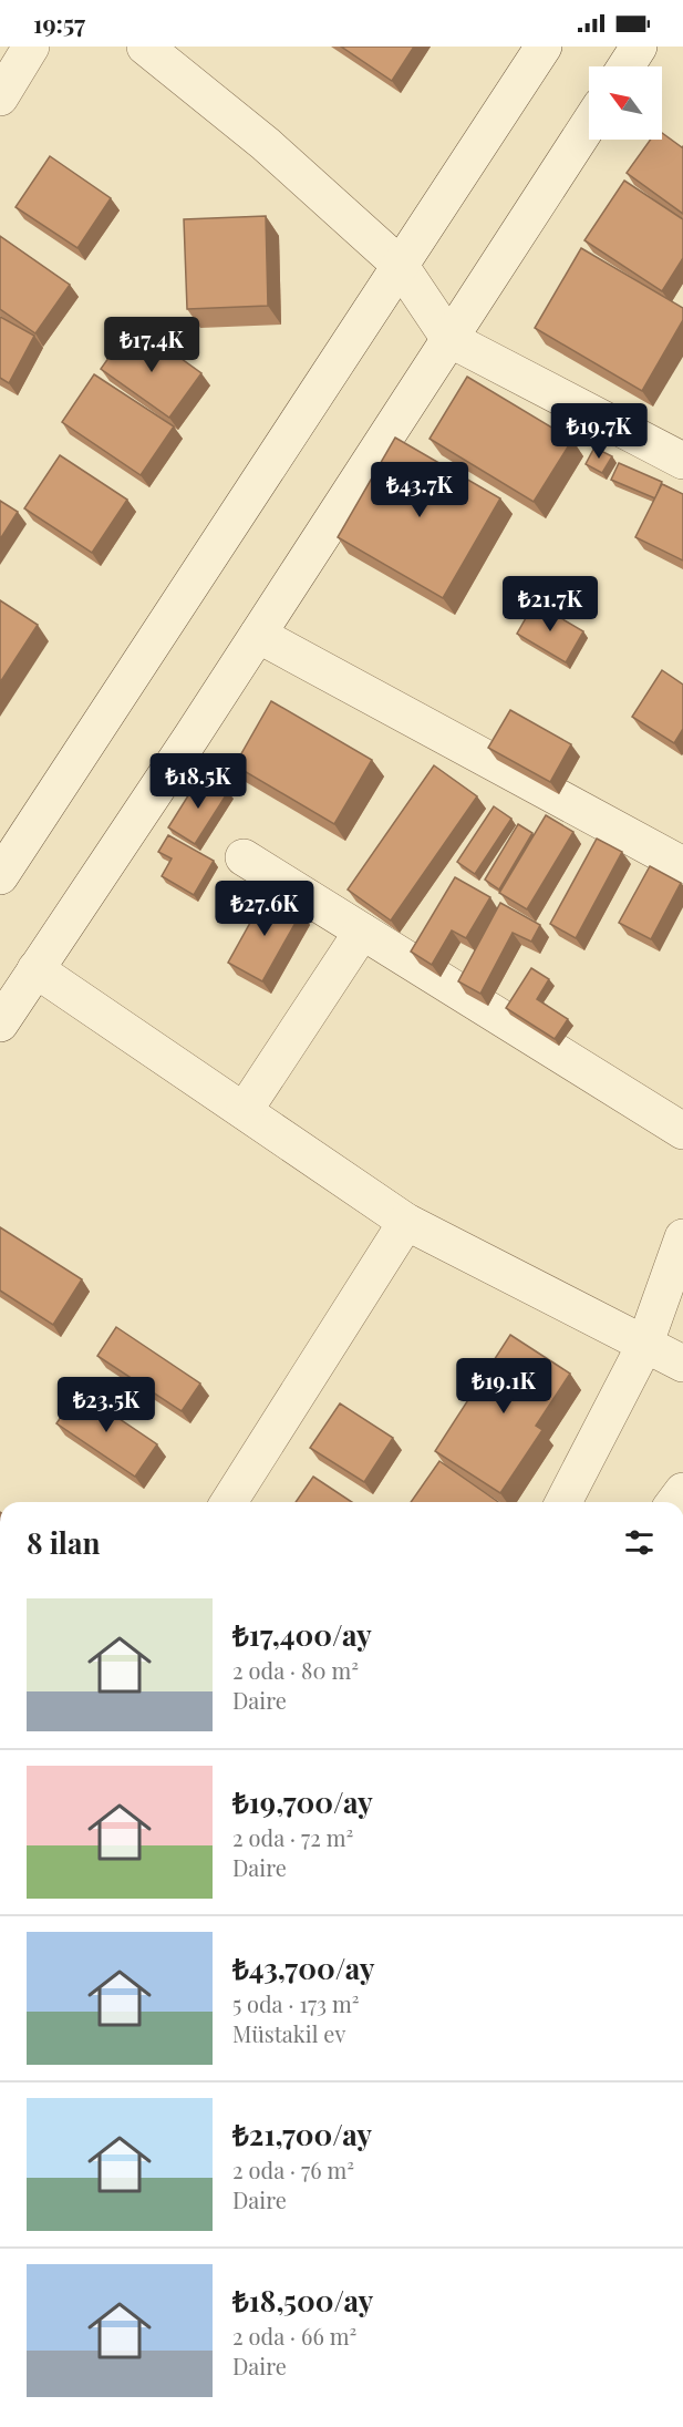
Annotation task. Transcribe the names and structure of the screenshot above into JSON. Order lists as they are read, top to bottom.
{
  "north": "top left",
  "page": {
    "status": "19:57",
    "price": [
      "₺17.4K",
      "₺19.7K",
      "₺43.7K",
      "₺21.7K",
      "₺18.5K",
      "₺27.6K",
      "₺19.1K",
      "₺23.5K"
    ],
    "heading": "8 ilan",
    "list": [
      {
        "name": "₺17,400/ay",
        "note": "2 oda · 80 m² · Daire"
      },
      {
        "name": "₺19,700/ay",
        "note": "2 oda · 72 m² · Daire"
      },
      {
        "name": "₺43,700/ay",
        "note": "5 oda · 173 m² · Müstakil ev"
      },
      {
        "name": "₺21,700/ay",
        "note": "2 oda · 76 m² · Daire"
      },
      {
        "name": "₺18,500/ay",
        "note": "2 oda · 66 m² · Daire"
      }
    ]
  }
}
